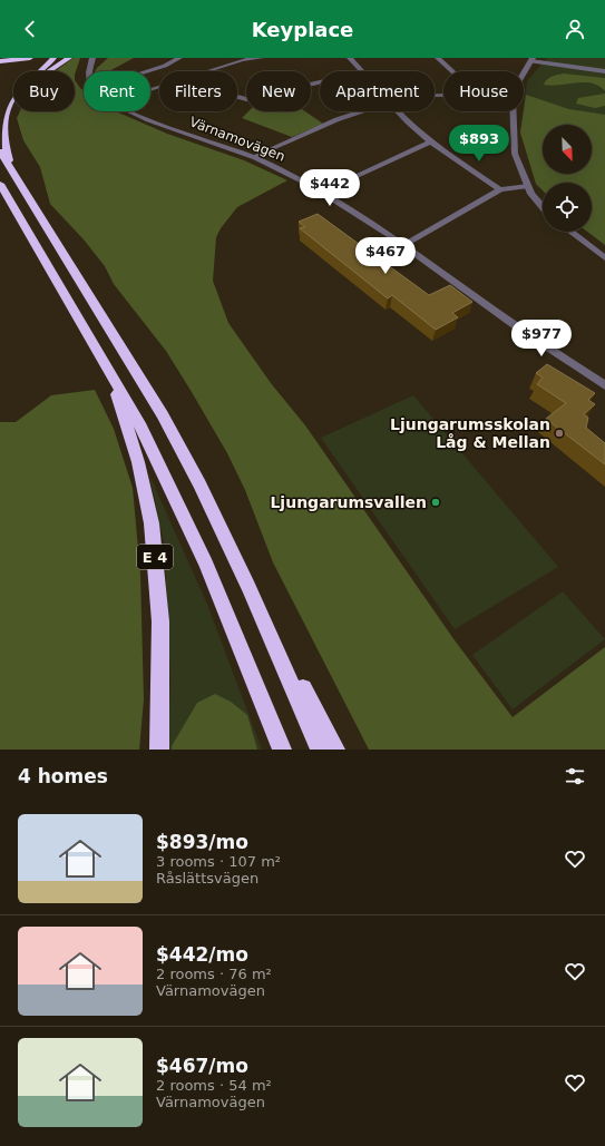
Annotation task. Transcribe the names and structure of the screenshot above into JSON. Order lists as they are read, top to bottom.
{
  "streets": {
    "highway": ["E 4"],
    "street": ["Värnamovägen"]
  },
  "places": ["Ljungarumsskolan Låg & Mellan", "Ljungarumsvallen"],
  "north": "bottom right",
  "page": {
    "header": "Keyplace",
    "chip": [
      "Buy",
      "Rent",
      "Filters",
      "New",
      "Apartment",
      "House"
    ],
    "price": [
      "$893",
      "$442",
      "$467",
      "$977"
    ],
    "heading": "4 homes",
    "list": [
      {
        "name": "$893/mo",
        "note": "3 rooms · 107 m² · Råslättsvägen"
      },
      {
        "name": "$442/mo",
        "note": "2 rooms · 76 m² · Värnamovägen"
      },
      {
        "name": "$467/mo",
        "note": "2 rooms · 54 m² · Värnamovägen"
      }
    ]
  }
}
